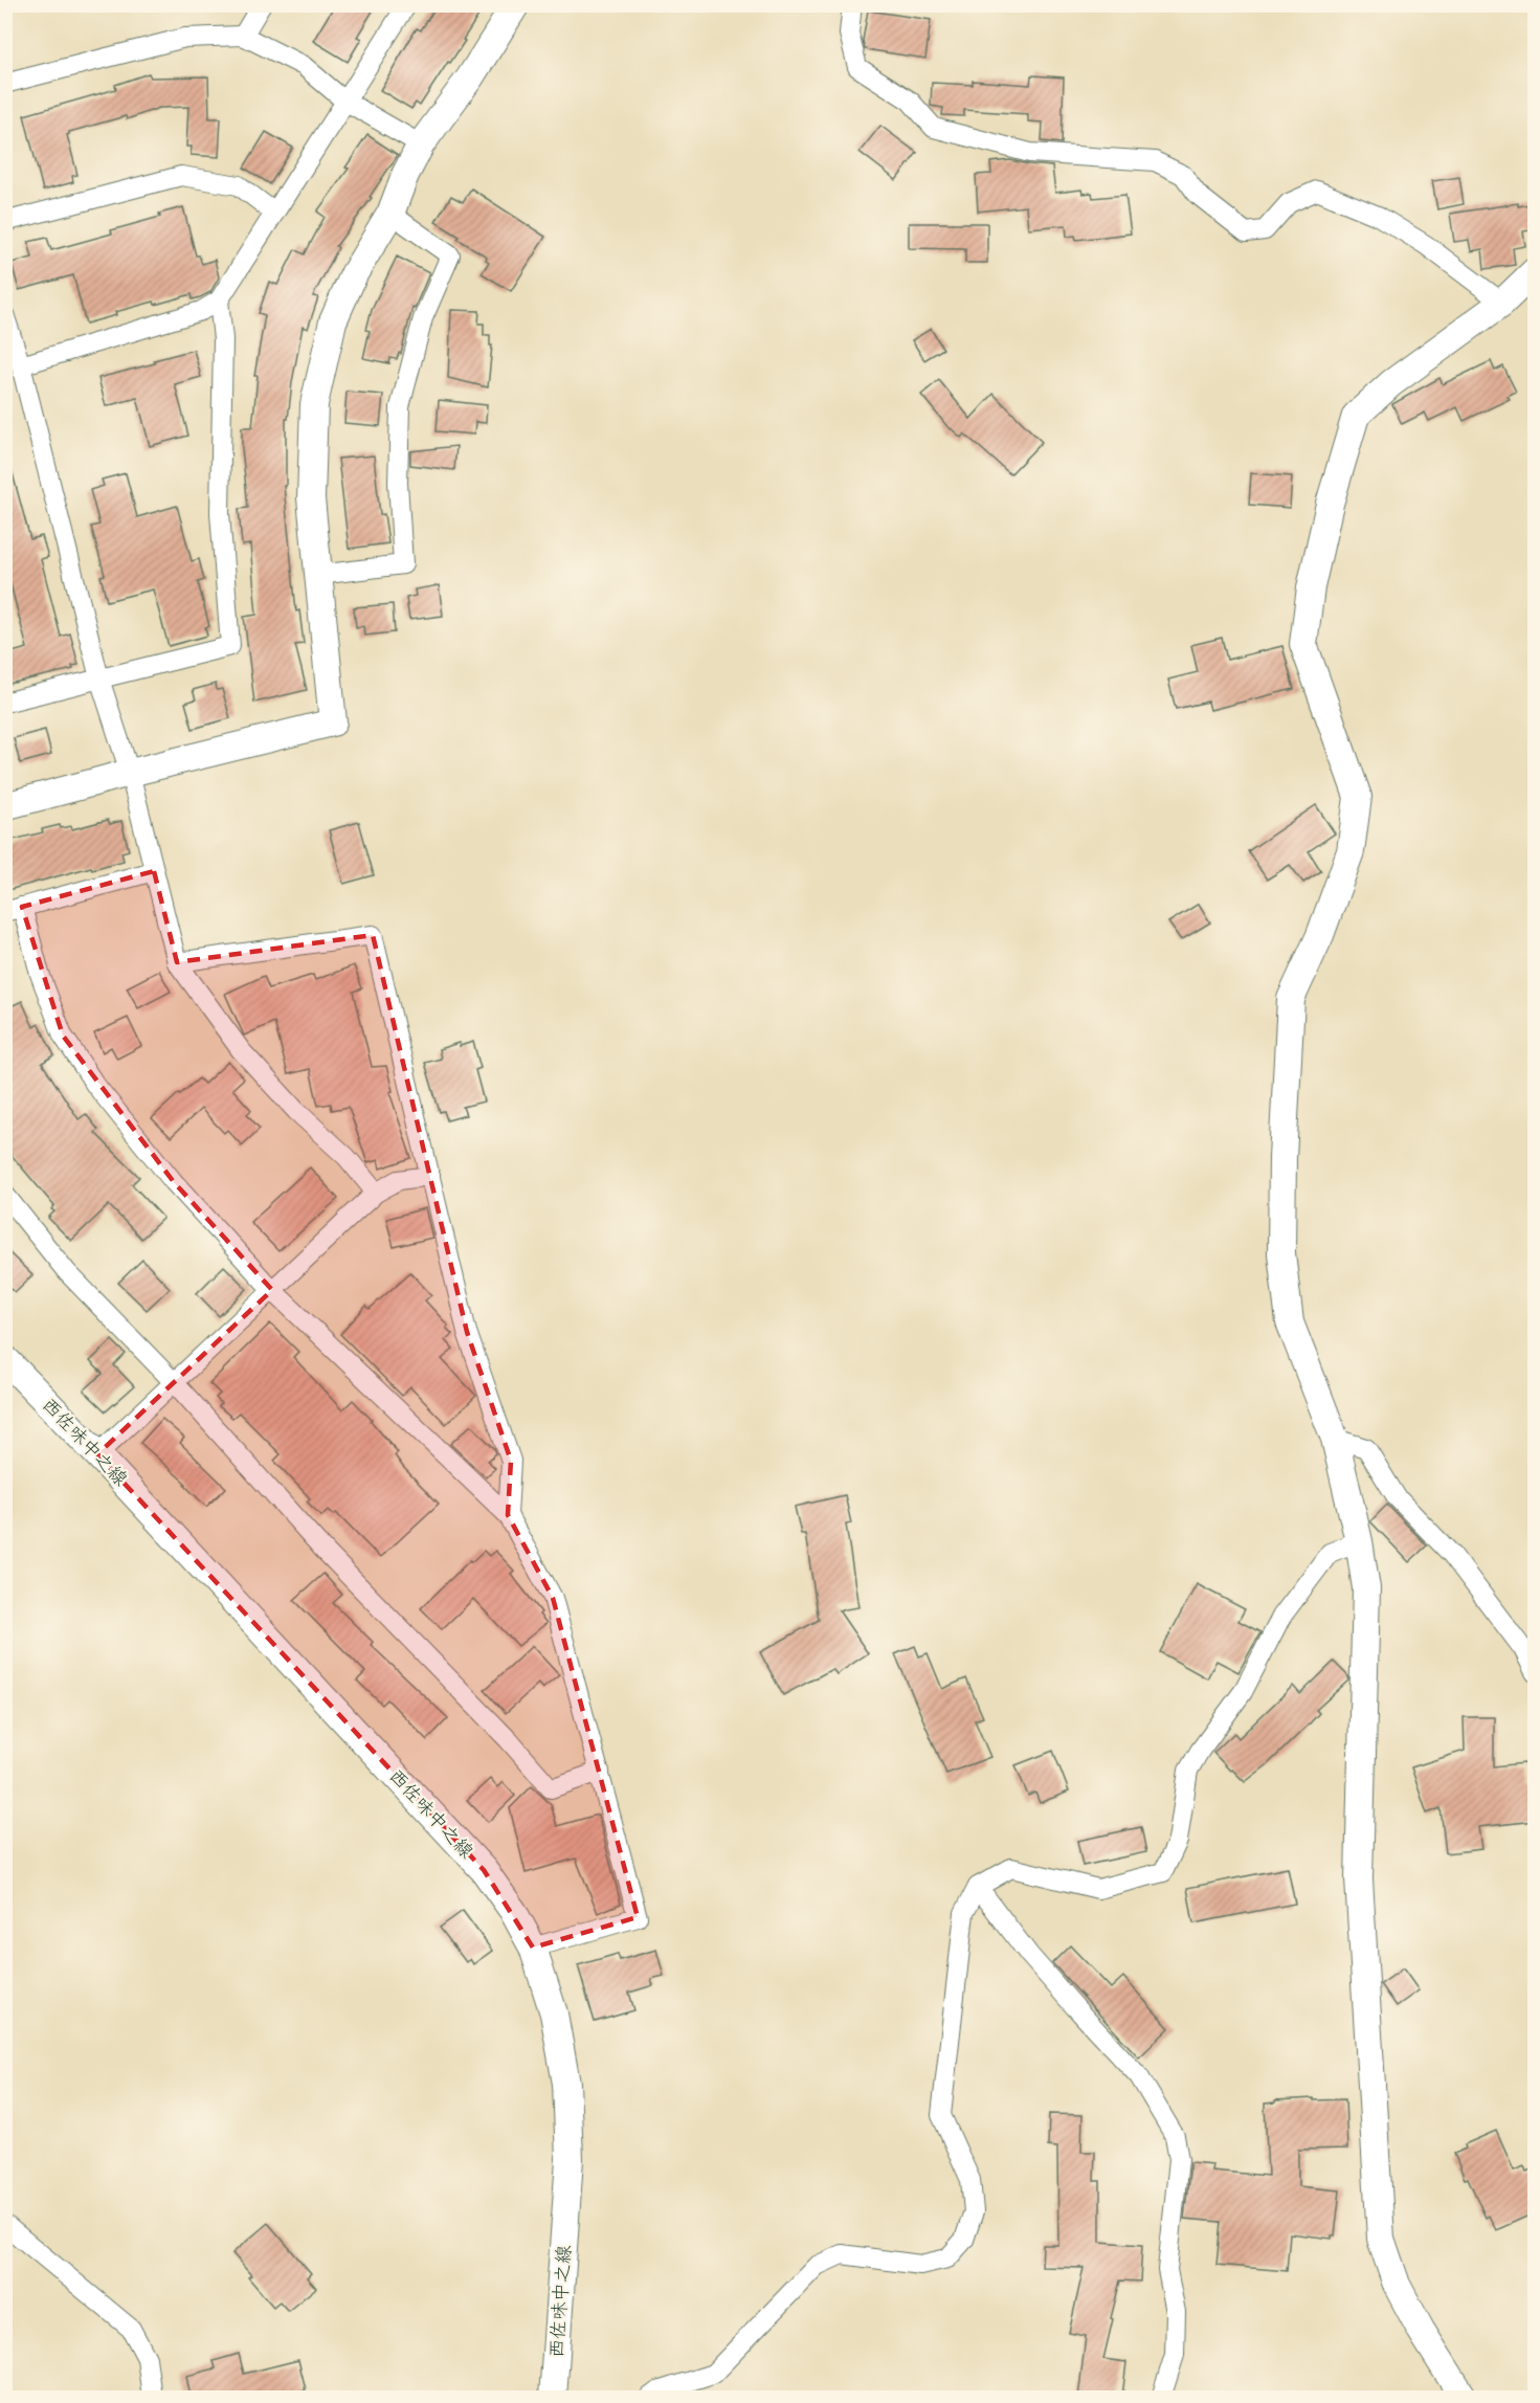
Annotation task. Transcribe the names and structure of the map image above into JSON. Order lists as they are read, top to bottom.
{
  "streets": {
    "street": ["西佐味中之線"]
  }
}
